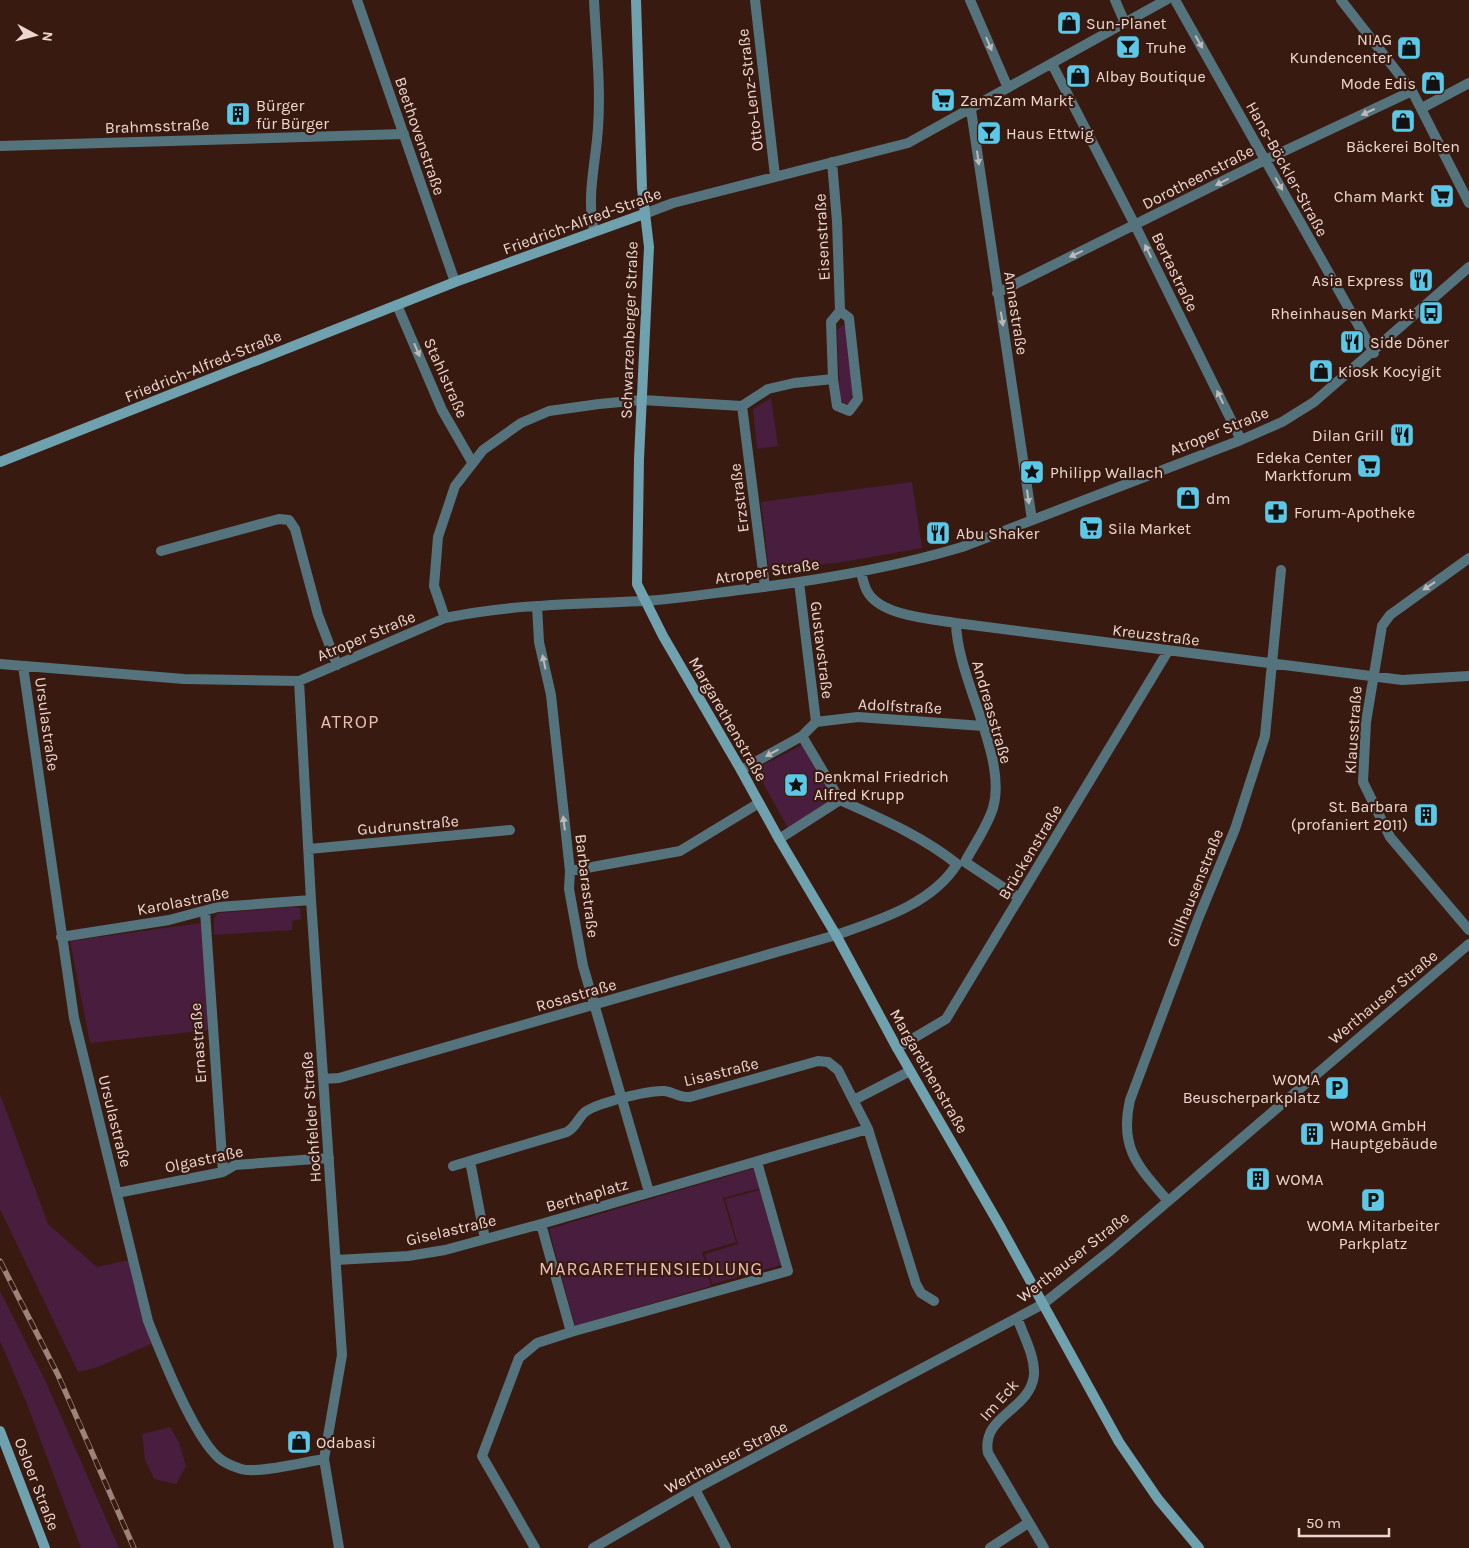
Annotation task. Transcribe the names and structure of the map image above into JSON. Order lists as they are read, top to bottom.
{
  "streets": {
    "main road": [
      "Friedrich-Alfred-Straße",
      "Schwarzenberger Straße",
      "Margarethenstraße",
      "Osloer Straße"
    ],
    "street": [
      "Otto-Lenz-Straße",
      "Brahmsstraße",
      "Beethovenstraße",
      "Hans-Böckler-Straße",
      "Dorotheenstraße",
      "Eisenstraße",
      "Bertastraße",
      "Annastraße",
      "Stahlstraße",
      "Atroper Straße",
      "Erzstraße",
      "Kreuzstraße",
      "Gustavstraße",
      "Adolfstraße",
      "Andreasstraße",
      "Ursulastraße",
      "Klausstraße",
      "Gudrunstraße",
      "Brückenstraße",
      "Barbarastraße",
      "Gillhausenstraße",
      "Karolastraße",
      "Rosastraße",
      "Werthauser Straße",
      "Ernastraße",
      "Lisastraße",
      "Hochfelder Straße",
      "Olgastraße",
      "Berthaplatz",
      "Giselastraße",
      "Im Eck"
    ]
  },
  "crossings": [
    ["Otto-Lenz-Straße", "Friedrich-Alfred-Straße"],
    ["Brahmsstraße", "Beethovenstraße"],
    ["Beethovenstraße", "Friedrich-Alfred-Straße"],
    ["Hans-Böckler-Straße", "Dorotheenstraße"],
    ["Hans-Böckler-Straße", "Atroper Straße"],
    ["Dorotheenstraße", "Bertastraße"],
    ["Dorotheenstraße", "Annastraße"],
    ["Friedrich-Alfred-Straße", "Eisenstraße"],
    ["Friedrich-Alfred-Straße", "Bertastraße"],
    ["Friedrich-Alfred-Straße", "Annastraße"],
    ["Friedrich-Alfred-Straße", "Schwarzenberger Straße"],
    ["Friedrich-Alfred-Straße", "Stahlstraße"],
    ["Bertastraße", "Atroper Straße"],
    ["Annastraße", "Atroper Straße"],
    ["Schwarzenberger Straße", "Atroper Straße"],
    ["Schwarzenberger Straße", "Margarethenstraße"],
    ["Atroper Straße", "Erzstraße"],
    ["Atroper Straße", "Kreuzstraße"],
    ["Atroper Straße", "Gustavstraße"],
    ["Atroper Straße", "Margarethenstraße"],
    ["Atroper Straße", "Ursulastraße"],
    ["Atroper Straße", "Barbarastraße"],
    ["Atroper Straße", "Hochfelder Straße"],
    ["Kreuzstraße", "Andreasstraße"],
    ["Kreuzstraße", "Klausstraße"],
    ["Kreuzstraße", "Brückenstraße"],
    ["Kreuzstraße", "Gillhausenstraße"],
    ["Gustavstraße", "Adolfstraße"],
    ["Adolfstraße", "Andreasstraße"],
    ["Andreasstraße", "Margarethenstraße"],
    ["Andreasstraße", "Rosastraße"],
    ["Margarethenstraße", "Brückenstraße"],
    ["Margarethenstraße", "Rosastraße"],
    ["Margarethenstraße", "Werthauser Straße"],
    ["Ursulastraße", "Karolastraße"],
    ["Ursulastraße", "Hochfelder Straße"],
    ["Ursulastraße", "Olgastraße"],
    ["Gudrunstraße", "Hochfelder Straße"],
    ["Barbarastraße", "Rosastraße"],
    ["Barbarastraße", "Lisastraße"],
    ["Barbarastraße", "Berthaplatz"],
    ["Gillhausenstraße", "Werthauser Straße"],
    ["Karolastraße", "Ernastraße"],
    ["Karolastraße", "Hochfelder Straße"],
    ["Rosastraße", "Hochfelder Straße"],
    ["Werthauser Straße", "Im Eck"],
    ["Ernastraße", "Olgastraße"],
    ["Lisastraße", "Berthaplatz"],
    ["Hochfelder Straße", "Olgastraße"],
    ["Hochfelder Straße", "Giselastraße"],
    ["Berthaplatz", "Giselastraße"]
  ],
  "one_way": [
    "Hans-Böckler-Straße",
    "Dorotheenstraße",
    "Bertastraße",
    "Annastraße",
    "Stahlstraße",
    "Barbarastraße"
  ],
  "districts": ["ATROP", "MARGARETHENSIEDLUNG"],
  "places": {
    "shop": [
      "Sun-Planet",
      "NIAG Kundencenter",
      "Albay Boutique",
      "Mode Edis",
      "Bäckerei Bolten",
      "Kiosk Kocyigit",
      "dm",
      "Odabasi"
    ],
    "bar": ["Truhe", "Haus Ettwig"],
    "supermarket": [
      "ZamZam Markt",
      "Cham Markt",
      "Edeka Center Marktforum",
      "Sila Market"
    ],
    "building": [
      "Bürger für Bürger",
      "St. Barbara (profaniert 2011)",
      "WOMA GmbH Hauptgebäude",
      "WOMA"
    ],
    "restaurant": [
      "Asia Express",
      "Side Döner",
      "Dilan Grill",
      "Abu Shaker"
    ],
    "bus stop": ["Rheinhausen Markt"],
    "place": ["Philipp Wallach", "Denkmal Friedrich Alfred Krupp"],
    "pharmacy": ["Forum-Apotheke"],
    "parking": ["WOMA Beuscherparkplatz", "WOMA Mitarbeiter Parkplatz"]
  },
  "scale_bar": "50 m",
  "north": "right"
}
